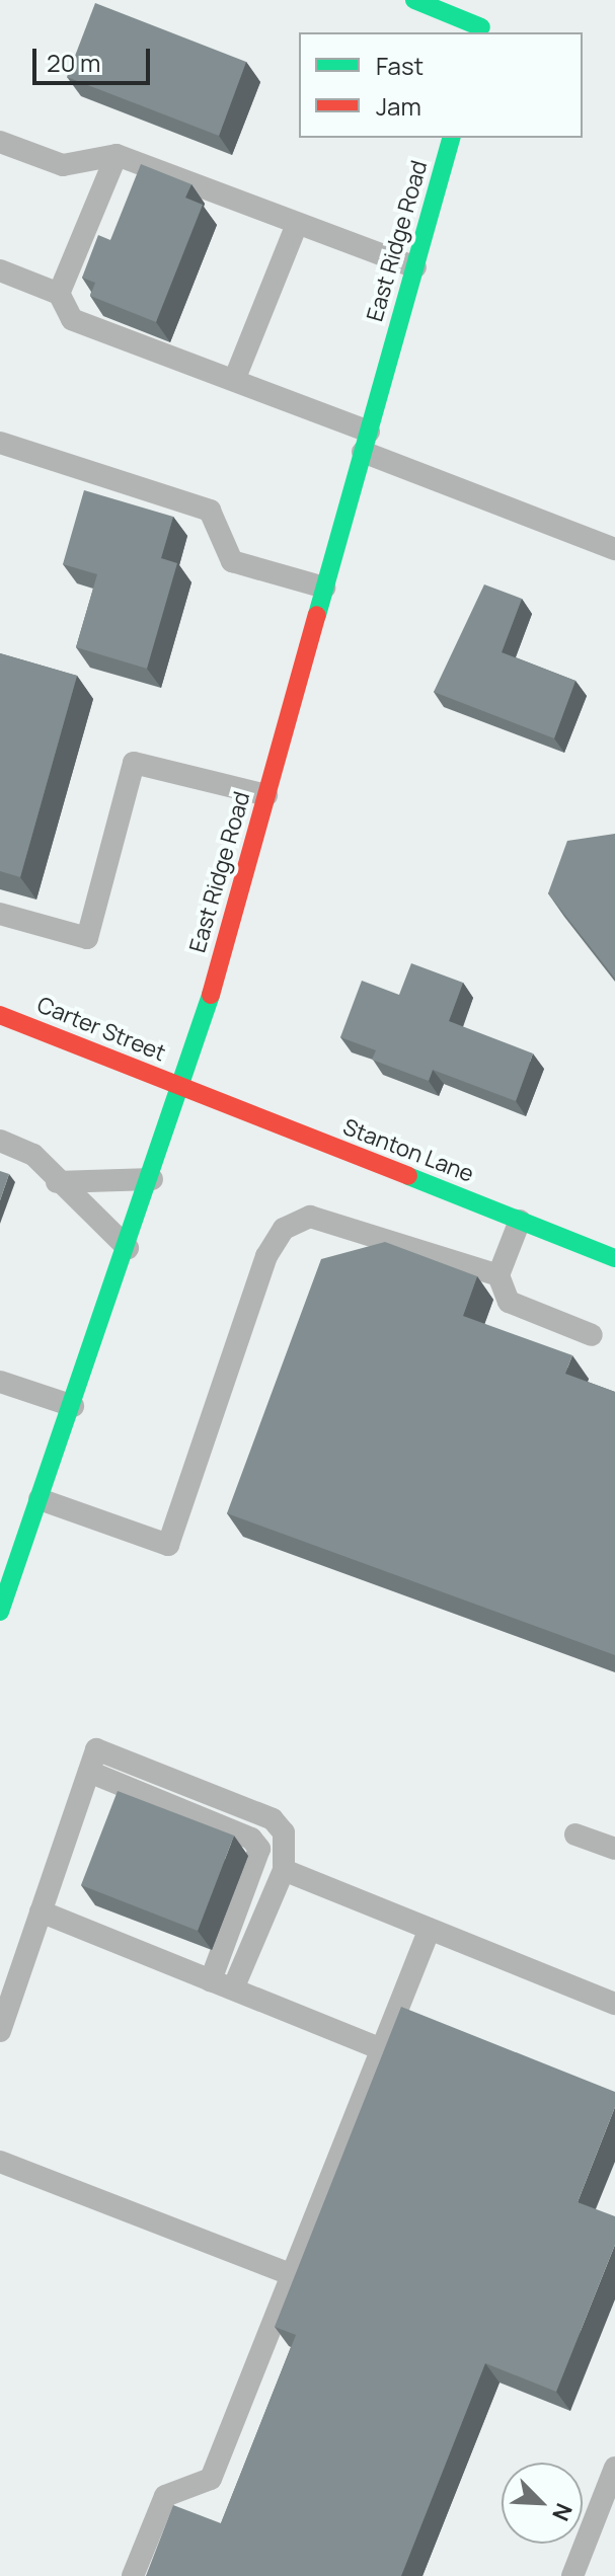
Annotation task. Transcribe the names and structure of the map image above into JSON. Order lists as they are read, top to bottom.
{
  "streets": {
    "main road": ["East Ridge Road", "Carter Street", "Stanton Lane"]
  },
  "crossings": [
    ["East Ridge Road", "Carter Street"],
    ["East Ridge Road", "Stanton Lane"],
    ["Carter Street", "Stanton Lane"]
  ],
  "legend": ["Fast", "Jam"],
  "scale_bar": "20 m",
  "north": "bottom right"
}
